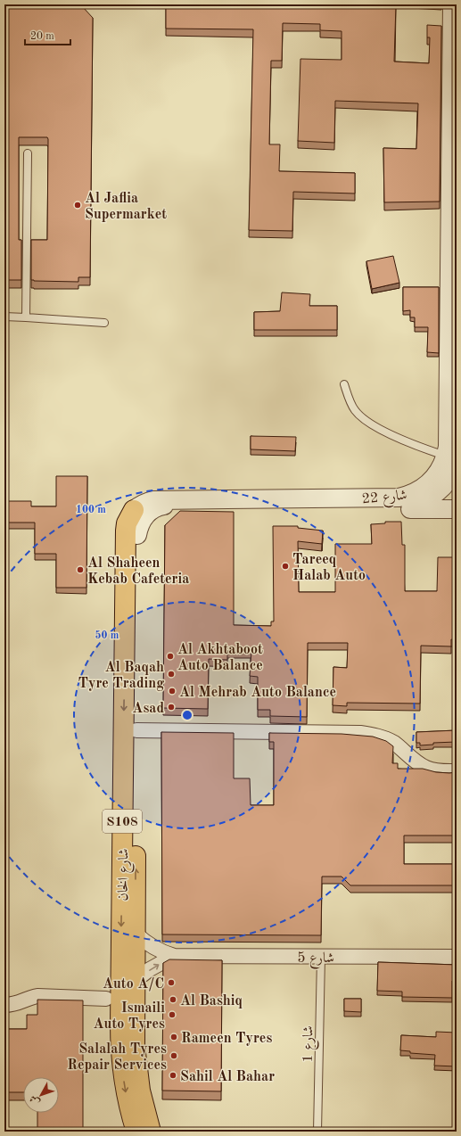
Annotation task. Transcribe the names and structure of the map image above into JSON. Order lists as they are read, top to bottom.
{
  "streets": {
    "main road": ["S108", "شارع الخان"],
    "street": ["شارع 22", "شارع 5"],
    "lane": ["شارع 1"]
  },
  "crossings": [
    ["شارع 22", "شارع الخان"],
    ["شارع الخان", "شارع 5"],
    ["شارع 5", "شارع 1"]
  ],
  "places": [
    "Al Jaflia Supermarket",
    "Tareeq Halab Auto",
    "Al Shaheen Kebab Cafeteria",
    "Al Akhtaboot Auto Balance",
    "Al Baqah Tyre Trading",
    "Al Mehrab Auto Balance",
    "Asad",
    "Auto A/C",
    "Al Bashiq",
    "Ismaili Auto Tyres",
    "Rameen Tyres",
    "Salalah Tyres Repair Services",
    "Sahil Al Bahar"
  ],
  "scale_bar": "20 m",
  "north": "bottom left",
  "rings": ["100 m", "50 m"]
}
